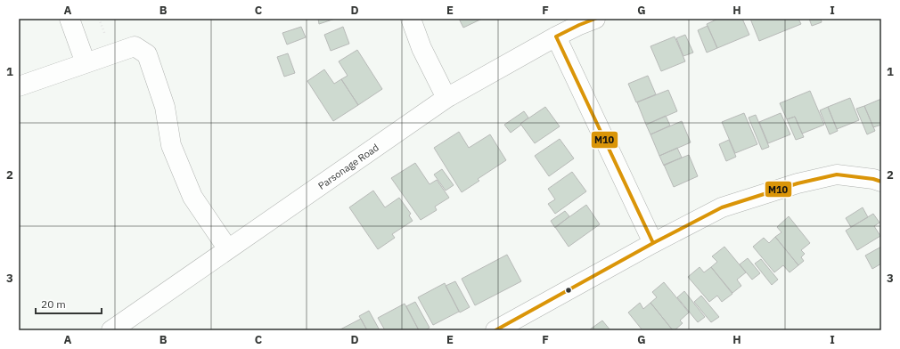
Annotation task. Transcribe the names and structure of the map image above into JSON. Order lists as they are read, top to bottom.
{
  "streets": {
    "street": ["Parsonage Road"]
  },
  "lines": ["transit line M10"],
  "scale_bar": "20 m",
  "grid": {
    "columns": [
      "A",
      "B",
      "C",
      "D",
      "E",
      "F",
      "G",
      "H",
      "I"
    ],
    "rows": ["1", "2", "3"]
  }
}
